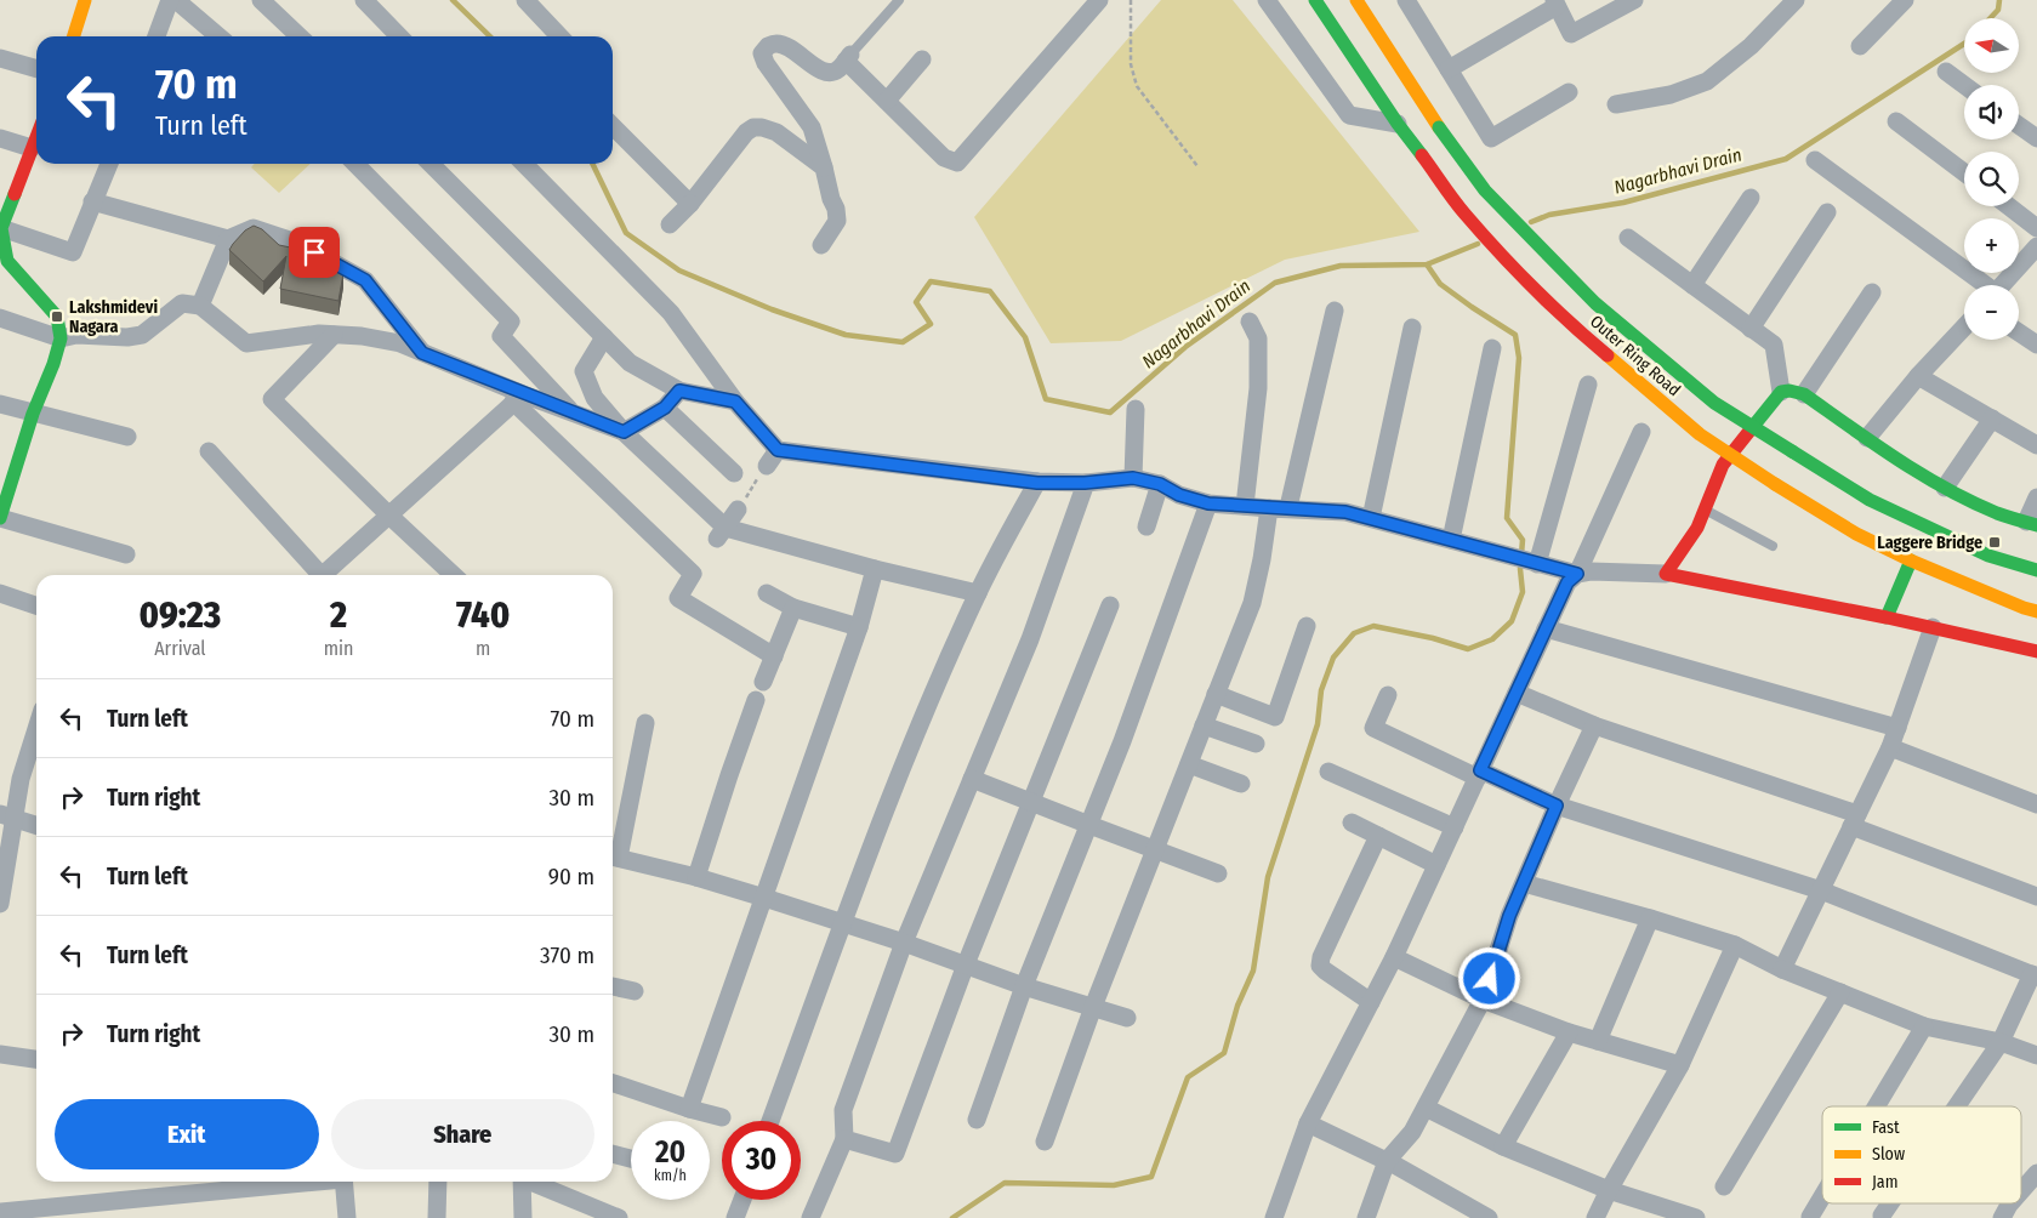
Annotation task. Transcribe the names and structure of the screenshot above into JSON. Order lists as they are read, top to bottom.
{
  "streets": {
    "main road": ["Outer Ring Road"]
  },
  "water": ["Nagarbhavi Drain"],
  "places": {
    "transit": ["Lakshmidevi Nagara", "Laggere Bridge"]
  },
  "legend": ["Fast", "Slow", "Jam"],
  "north": "left",
  "page": {
    "map_buttons": ["+", "−"],
    "turn": ["70 m", "Turn left"],
    "eta": [
      "09:23",
      "Arrival",
      "2",
      "min",
      "740",
      "m"
    ],
    "list": [
      {
        "name": "Turn left",
        "value": "70 m"
      },
      {
        "name": "Turn right",
        "value": "30 m"
      },
      {
        "name": "Turn left",
        "value": "90 m"
      },
      {
        "name": "Turn left",
        "value": "370 m"
      },
      {
        "name": "Turn right",
        "value": "30 m"
      }
    ],
    "buttons": ["Exit", "Share"],
    "speed": "20 km/h",
    "limit": "30"
  }
}
